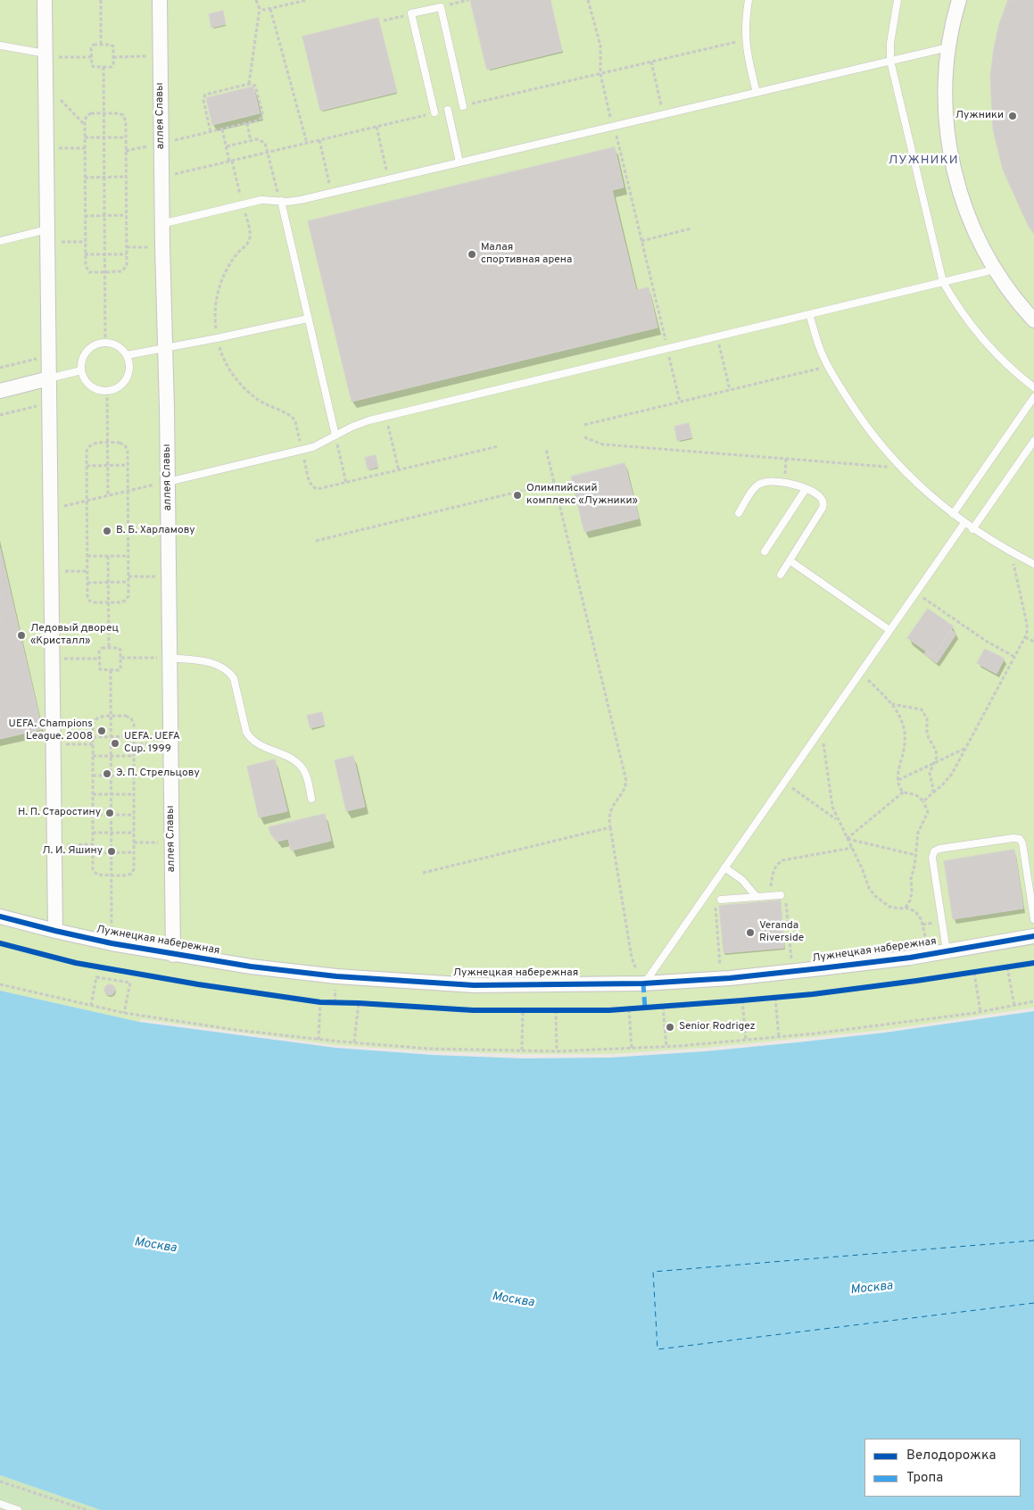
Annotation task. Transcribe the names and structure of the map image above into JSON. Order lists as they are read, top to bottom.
{
  "streets": {
    "street": ["аллея Славы", "Лужнецкая набережная"]
  },
  "crossings": [
    ["аллея Славы", "Лужнецкая набережная"]
  ],
  "districts": ["ЛУЖНИКИ"],
  "water": ["Москва"],
  "places": [
    "Лужники",
    "Малая спортивная арена",
    "Олимпийский комплекс «Лужники»",
    "В. Б. Харламову",
    "Ледовый дворец «Кристалл»",
    "UEFA. Champions League. 2008",
    "UEFA. UEFA Cup. 1999",
    "Э. П. Стрельцову",
    "Н. П. Старостину",
    "Л. И. Яшину",
    "Veranda Riverside",
    "Senior Rodrigez"
  ],
  "legend": ["Велодорожка", "Тропа"]
}
